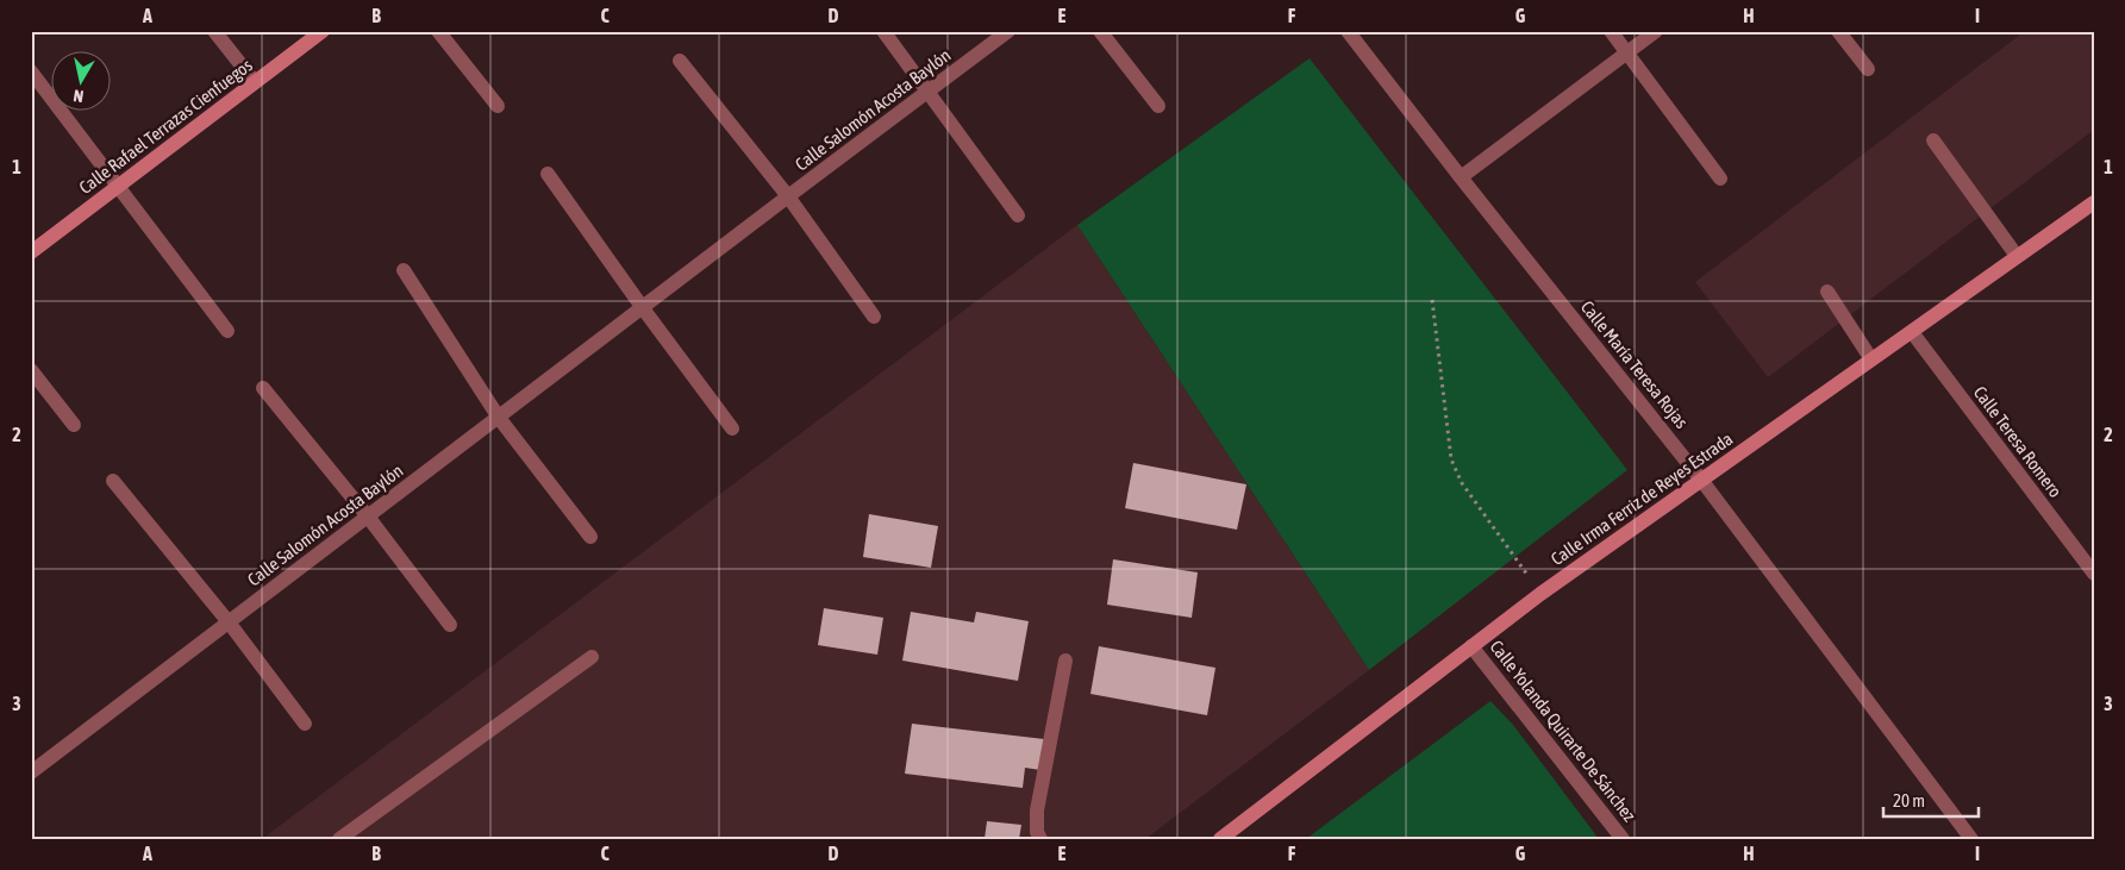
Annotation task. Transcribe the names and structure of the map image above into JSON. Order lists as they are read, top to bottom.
{
  "streets": {
    "street": [
      "Calle Salomón Acosta Baylón",
      "Calle Rafael Terrazas Cienfuegos",
      "Calle María Teresa Rojas",
      "Calle Teresa Romero",
      "Calle Irma Ferriz de Reyes Estrada",
      "Calle Yolanda Quirarte De Sánchez"
    ]
  },
  "crossings": [
    ["Calle María Teresa Rojas", "Calle Irma Ferriz de Reyes Estrada"],
    ["Calle Teresa Romero", "Calle Irma Ferriz de Reyes Estrada"],
    ["Calle Irma Ferriz de Reyes Estrada", "Calle Yolanda Quirarte De Sánchez"]
  ],
  "scale_bar": "20 m",
  "north": "bottom",
  "grid": {
    "columns": [
      "A",
      "B",
      "C",
      "D",
      "E",
      "F",
      "G",
      "H",
      "I"
    ],
    "rows": ["1", "2", "3"]
  }
}
